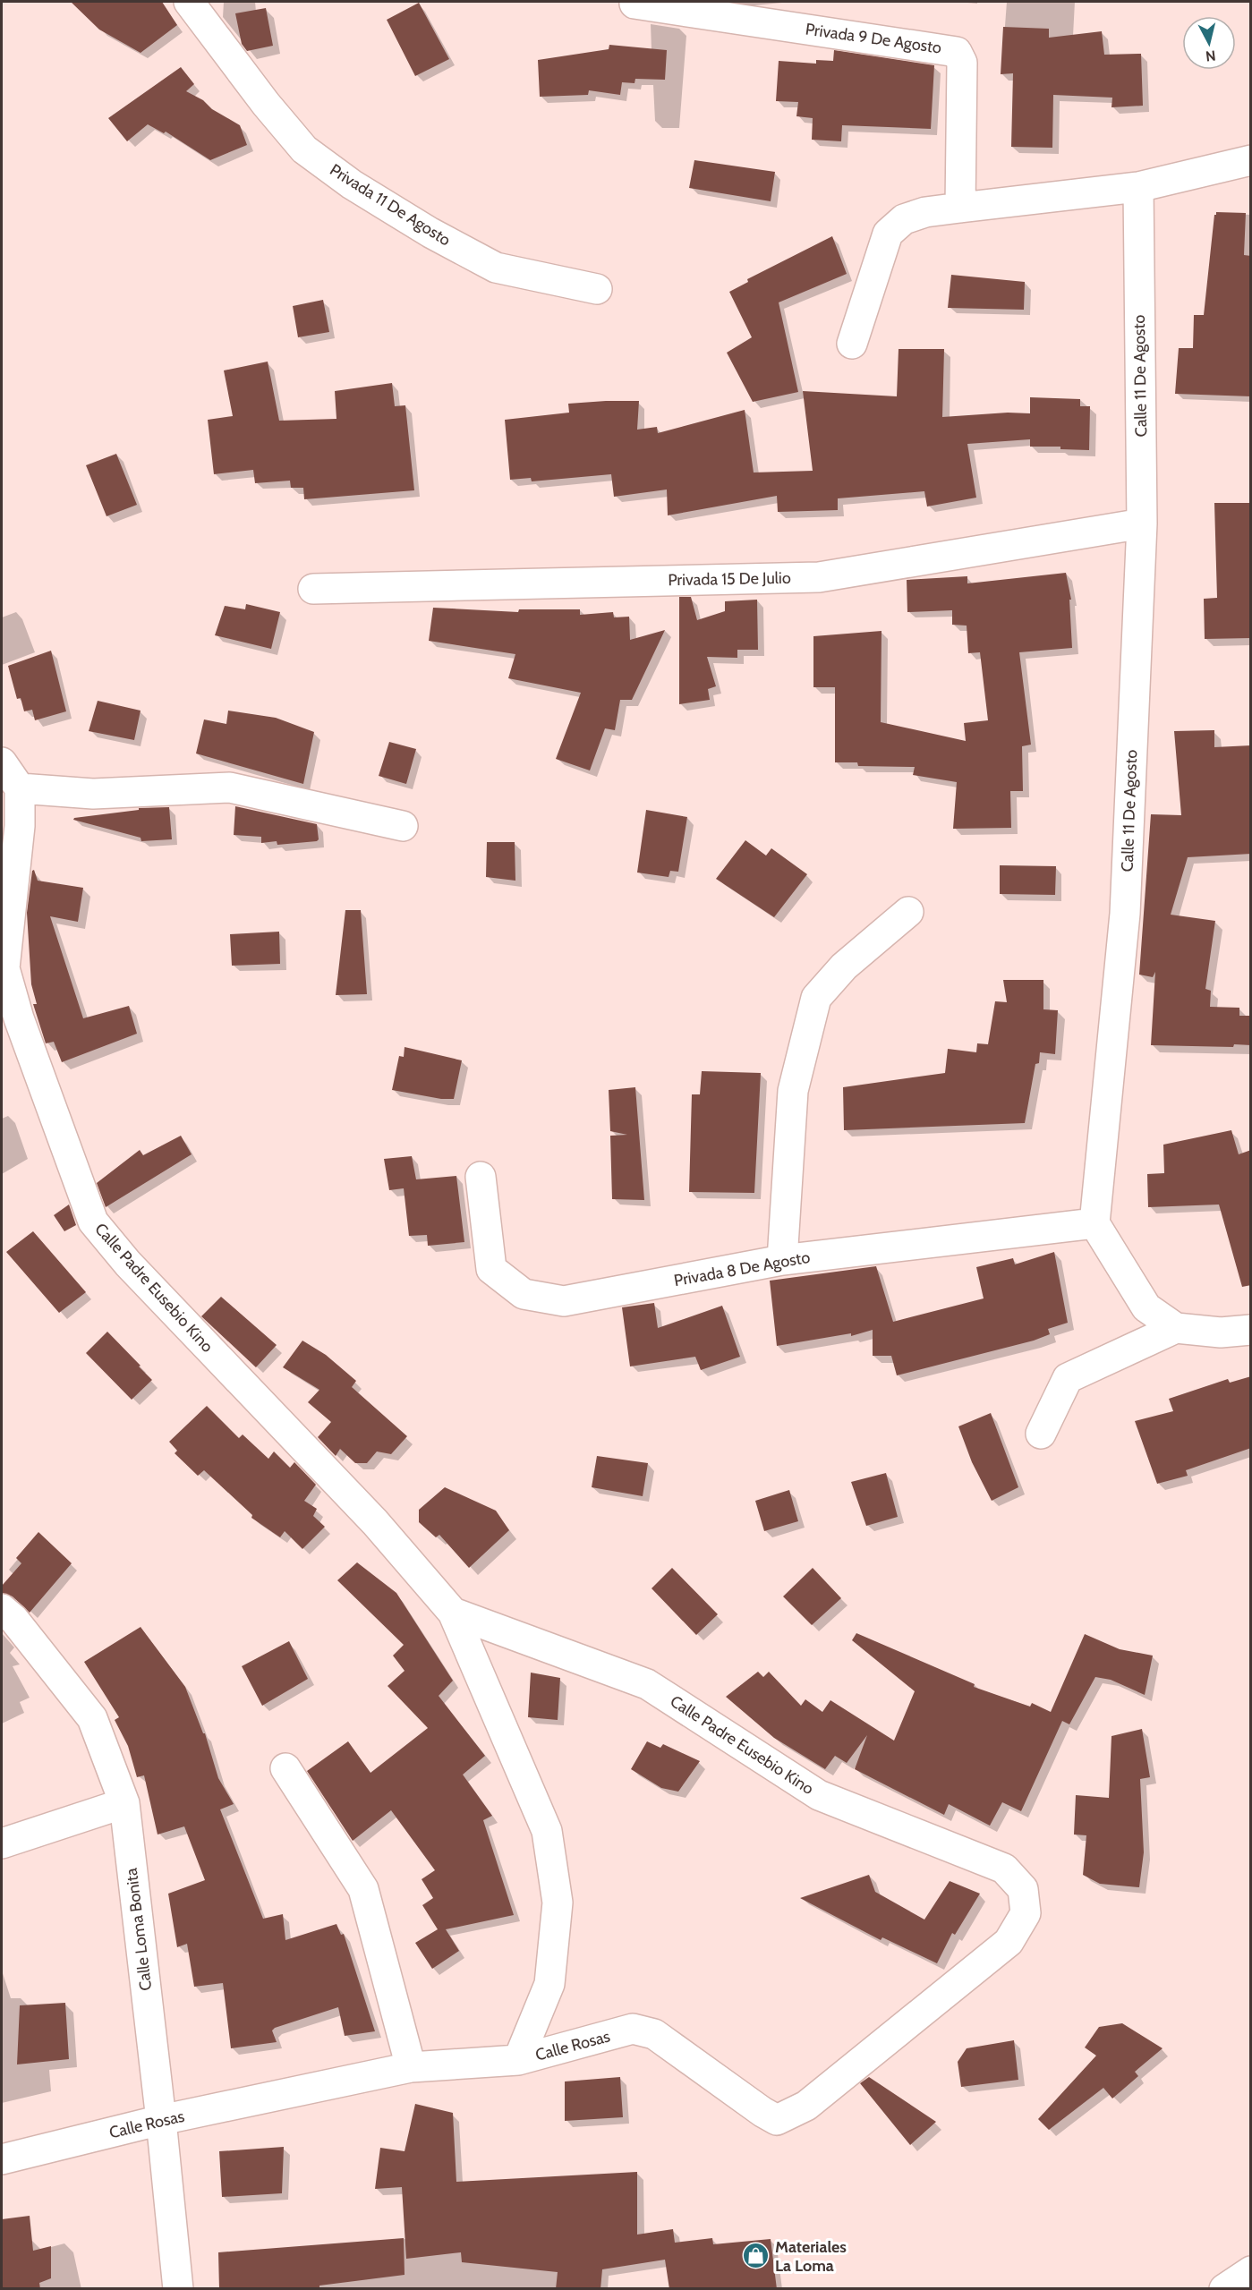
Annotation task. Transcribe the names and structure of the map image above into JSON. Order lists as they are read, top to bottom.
{
  "streets": {
    "street": [
      "Privada 9 De Agosto",
      "Privada 11 De Agosto",
      "Calle 11 De Agosto",
      "Privada 15 De Julio",
      "Privada 8 De Agosto",
      "Calle Padre Eusebio Kino",
      "Calle Loma Bonita",
      "Calle Rosas"
    ]
  },
  "crossings": [
    ["Calle 11 De Agosto", "Privada 15 De Julio"],
    ["Calle 11 De Agosto", "Privada 8 De Agosto"],
    ["Calle Padre Eusebio Kino", "Calle Rosas"],
    ["Calle Loma Bonita", "Calle Rosas"]
  ],
  "places": {
    "shop": ["Materiales La Loma"]
  },
  "north": "bottom"
}
